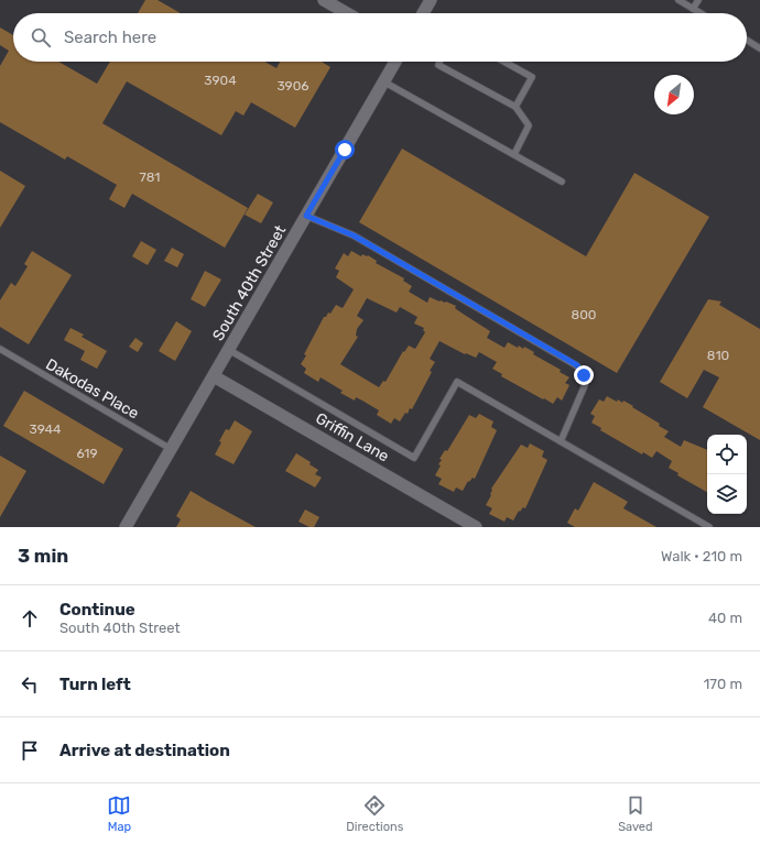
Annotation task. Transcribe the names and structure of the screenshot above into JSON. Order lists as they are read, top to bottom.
{
  "streets": {
    "street": ["South 40th Street", "Griffin Lane"],
    "lane": ["Dakodas Place"]
  },
  "crossings": [
    ["South 40th Street", "Dakodas Place"],
    ["South 40th Street", "Griffin Lane"]
  ],
  "house_numbers": [
    "3904",
    "3906",
    "781",
    "800",
    "810",
    "3944",
    "619"
  ],
  "north": "bottom left",
  "page": {
    "search": "Search here",
    "heading": ["3 min", "Walk · 210 m"],
    "list": [
      ["Continue", "South 40th Street", "40 m"],
      ["Turn left", "170 m"],
      "Arrive at destination"
    ],
    "nav": ["Map", "Directions", "Saved"]
  }
}
